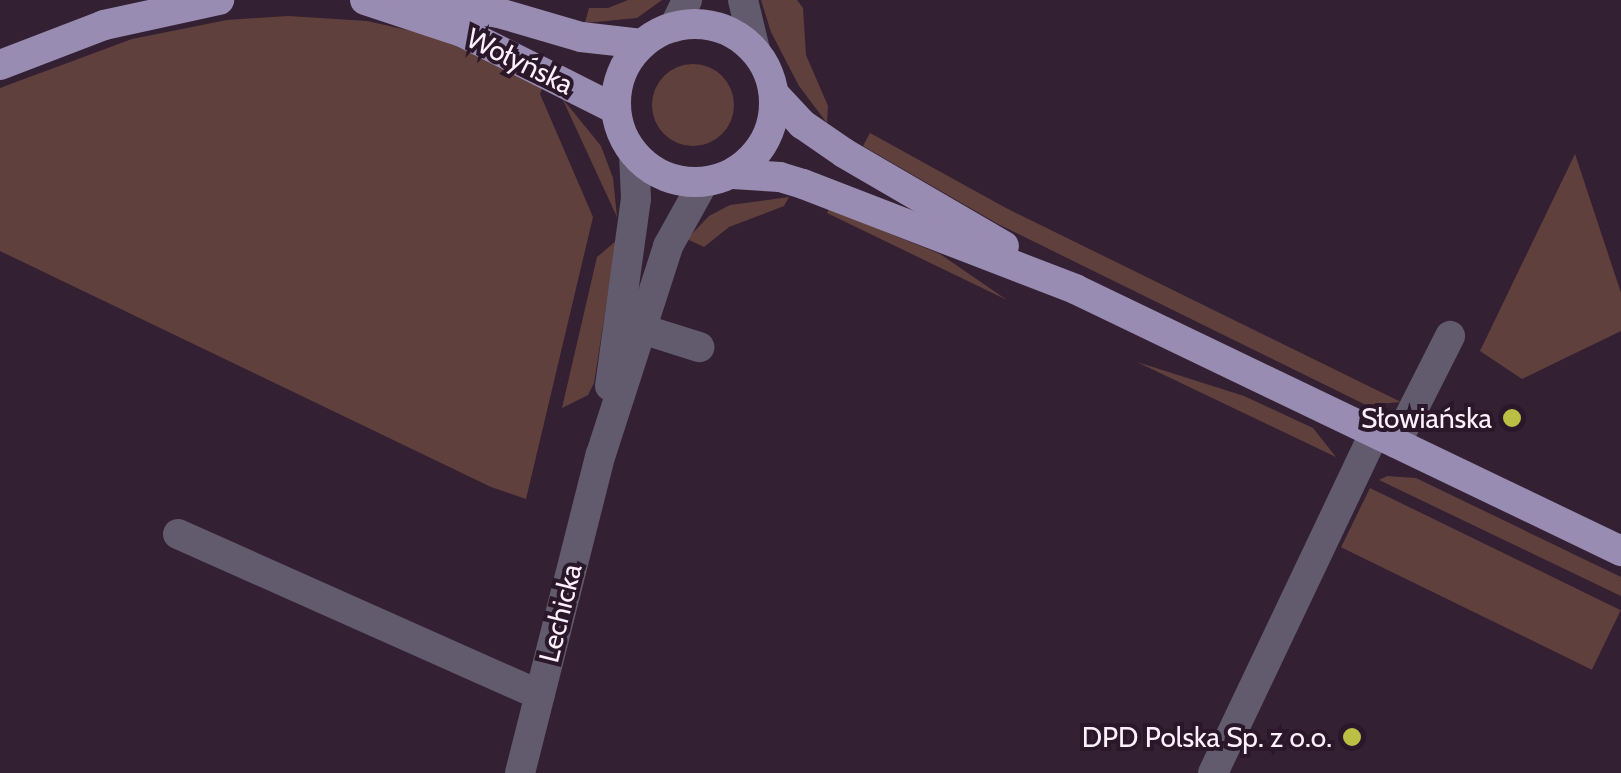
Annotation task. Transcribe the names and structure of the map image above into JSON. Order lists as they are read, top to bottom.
{
  "streets": {
    "main road": ["Wołyńska"],
    "street": ["Lechicka"]
  },
  "crossings": [
    ["Wołyńska", "Lechicka"]
  ],
  "places": ["Słowiańska", "DPD Polska Sp. z o.o."]
}
